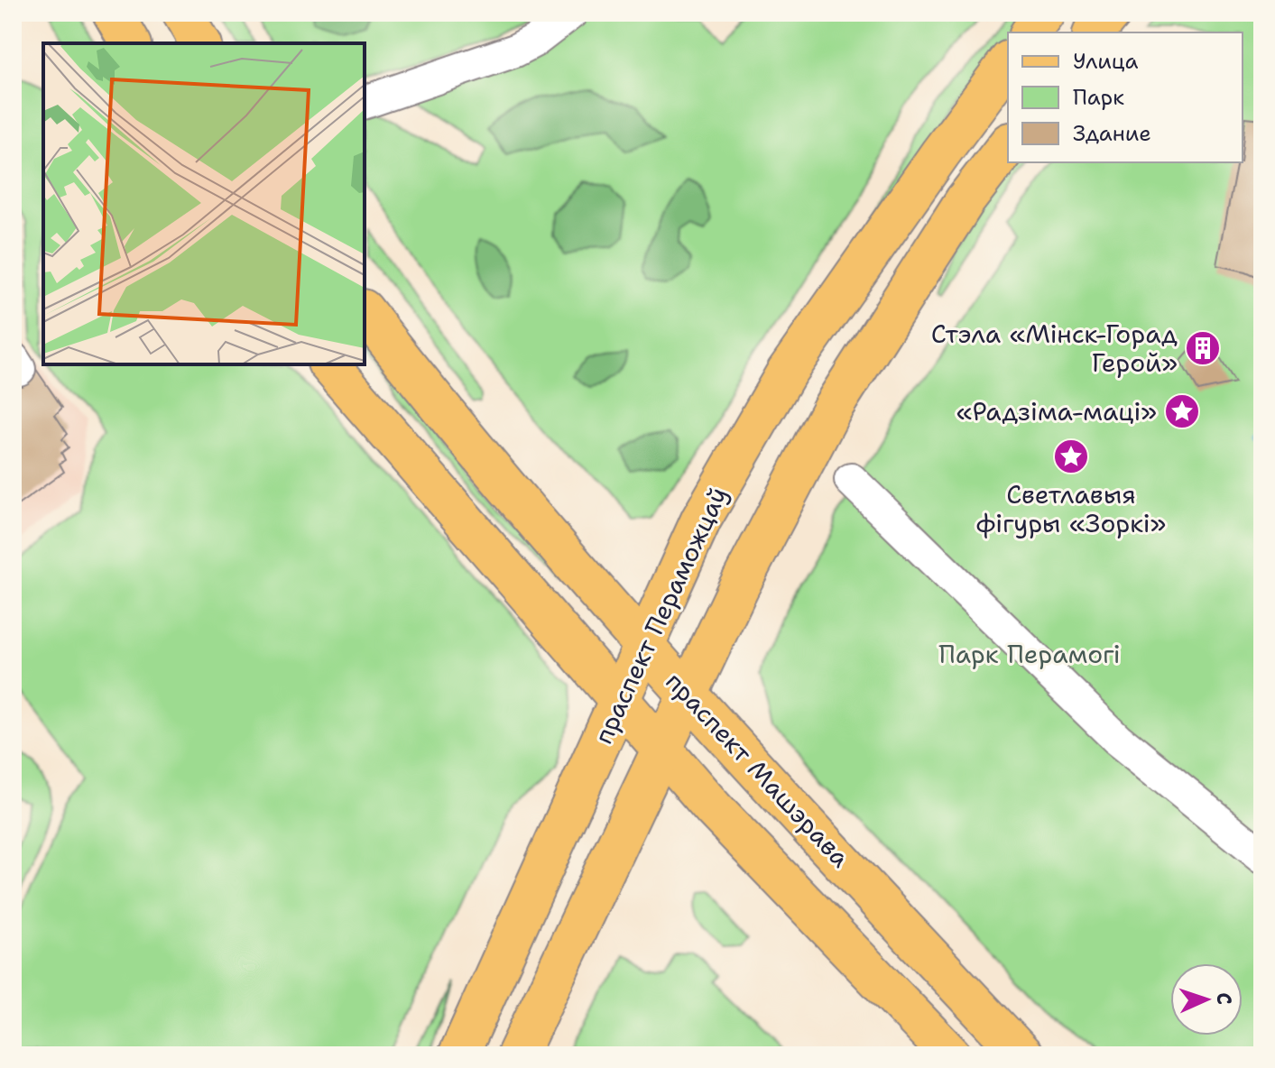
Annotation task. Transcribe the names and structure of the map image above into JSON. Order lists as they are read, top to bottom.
{
  "streets": {
    "main road": ["праспект Пераможцаў", "праспект Машэрава"]
  },
  "crossings": [
    ["праспект Пераможцаў", "праспект Машэрава"]
  ],
  "parks": ["Парк Перамогі"],
  "places": {
    "building": ["Стэла «Мінск-Горад Герой»"],
    "place": ["«Радзіма-маці»", "Светлавыя фігуры «Зоркі»"]
  },
  "legend": ["Улица", "Парк", "Здание"],
  "north": "right"
}
